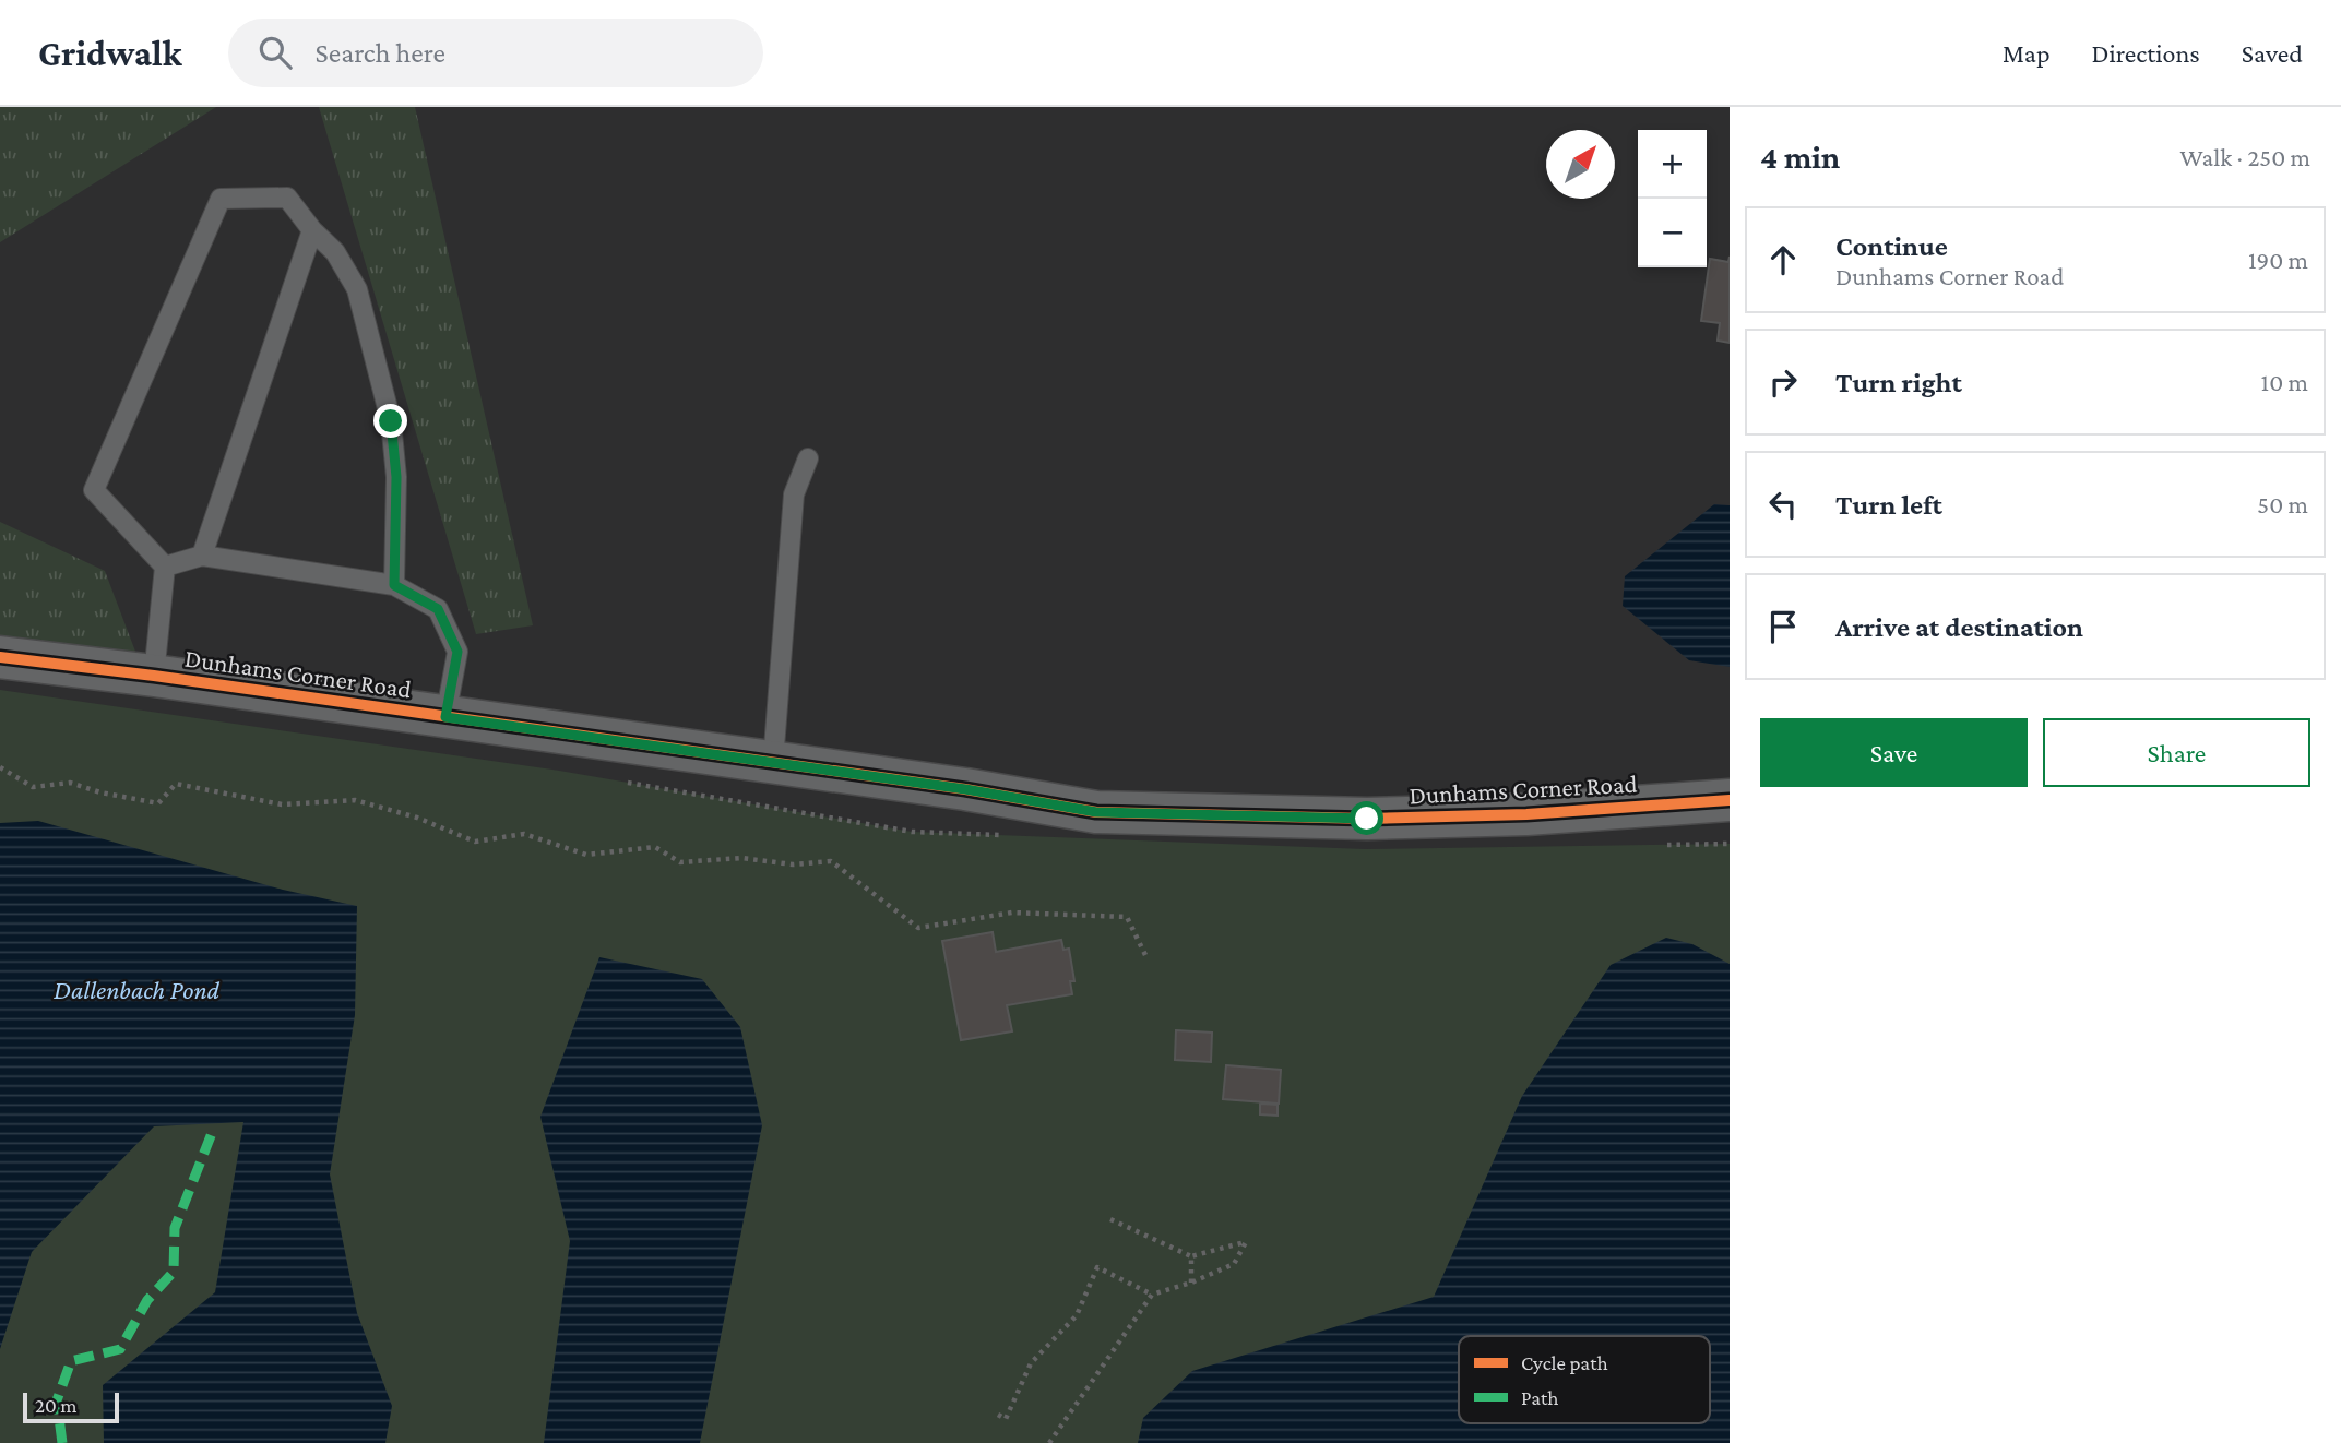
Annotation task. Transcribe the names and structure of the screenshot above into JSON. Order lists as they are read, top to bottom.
{
  "streets": {
    "street": ["Dunhams Corner Road"]
  },
  "water": ["Dallenbach Pond"],
  "legend": ["Cycle path", "Path"],
  "scale_bar": "20 m",
  "north": "top right",
  "page": {
    "header": "Gridwalk",
    "search": "Search here",
    "nav": ["Map", "Directions", "Saved"],
    "heading": ["4 min", "Walk · 250 m"],
    "map_buttons": ["+", "−"],
    "list": [
      ["Continue", "Dunhams Corner Road", "190 m"],
      ["Turn right", "10 m"],
      ["Turn left", "50 m"],
      "Arrive at destination"
    ],
    "buttons": ["Save", "Share"],
    "scale": "20 m"
  }
}
